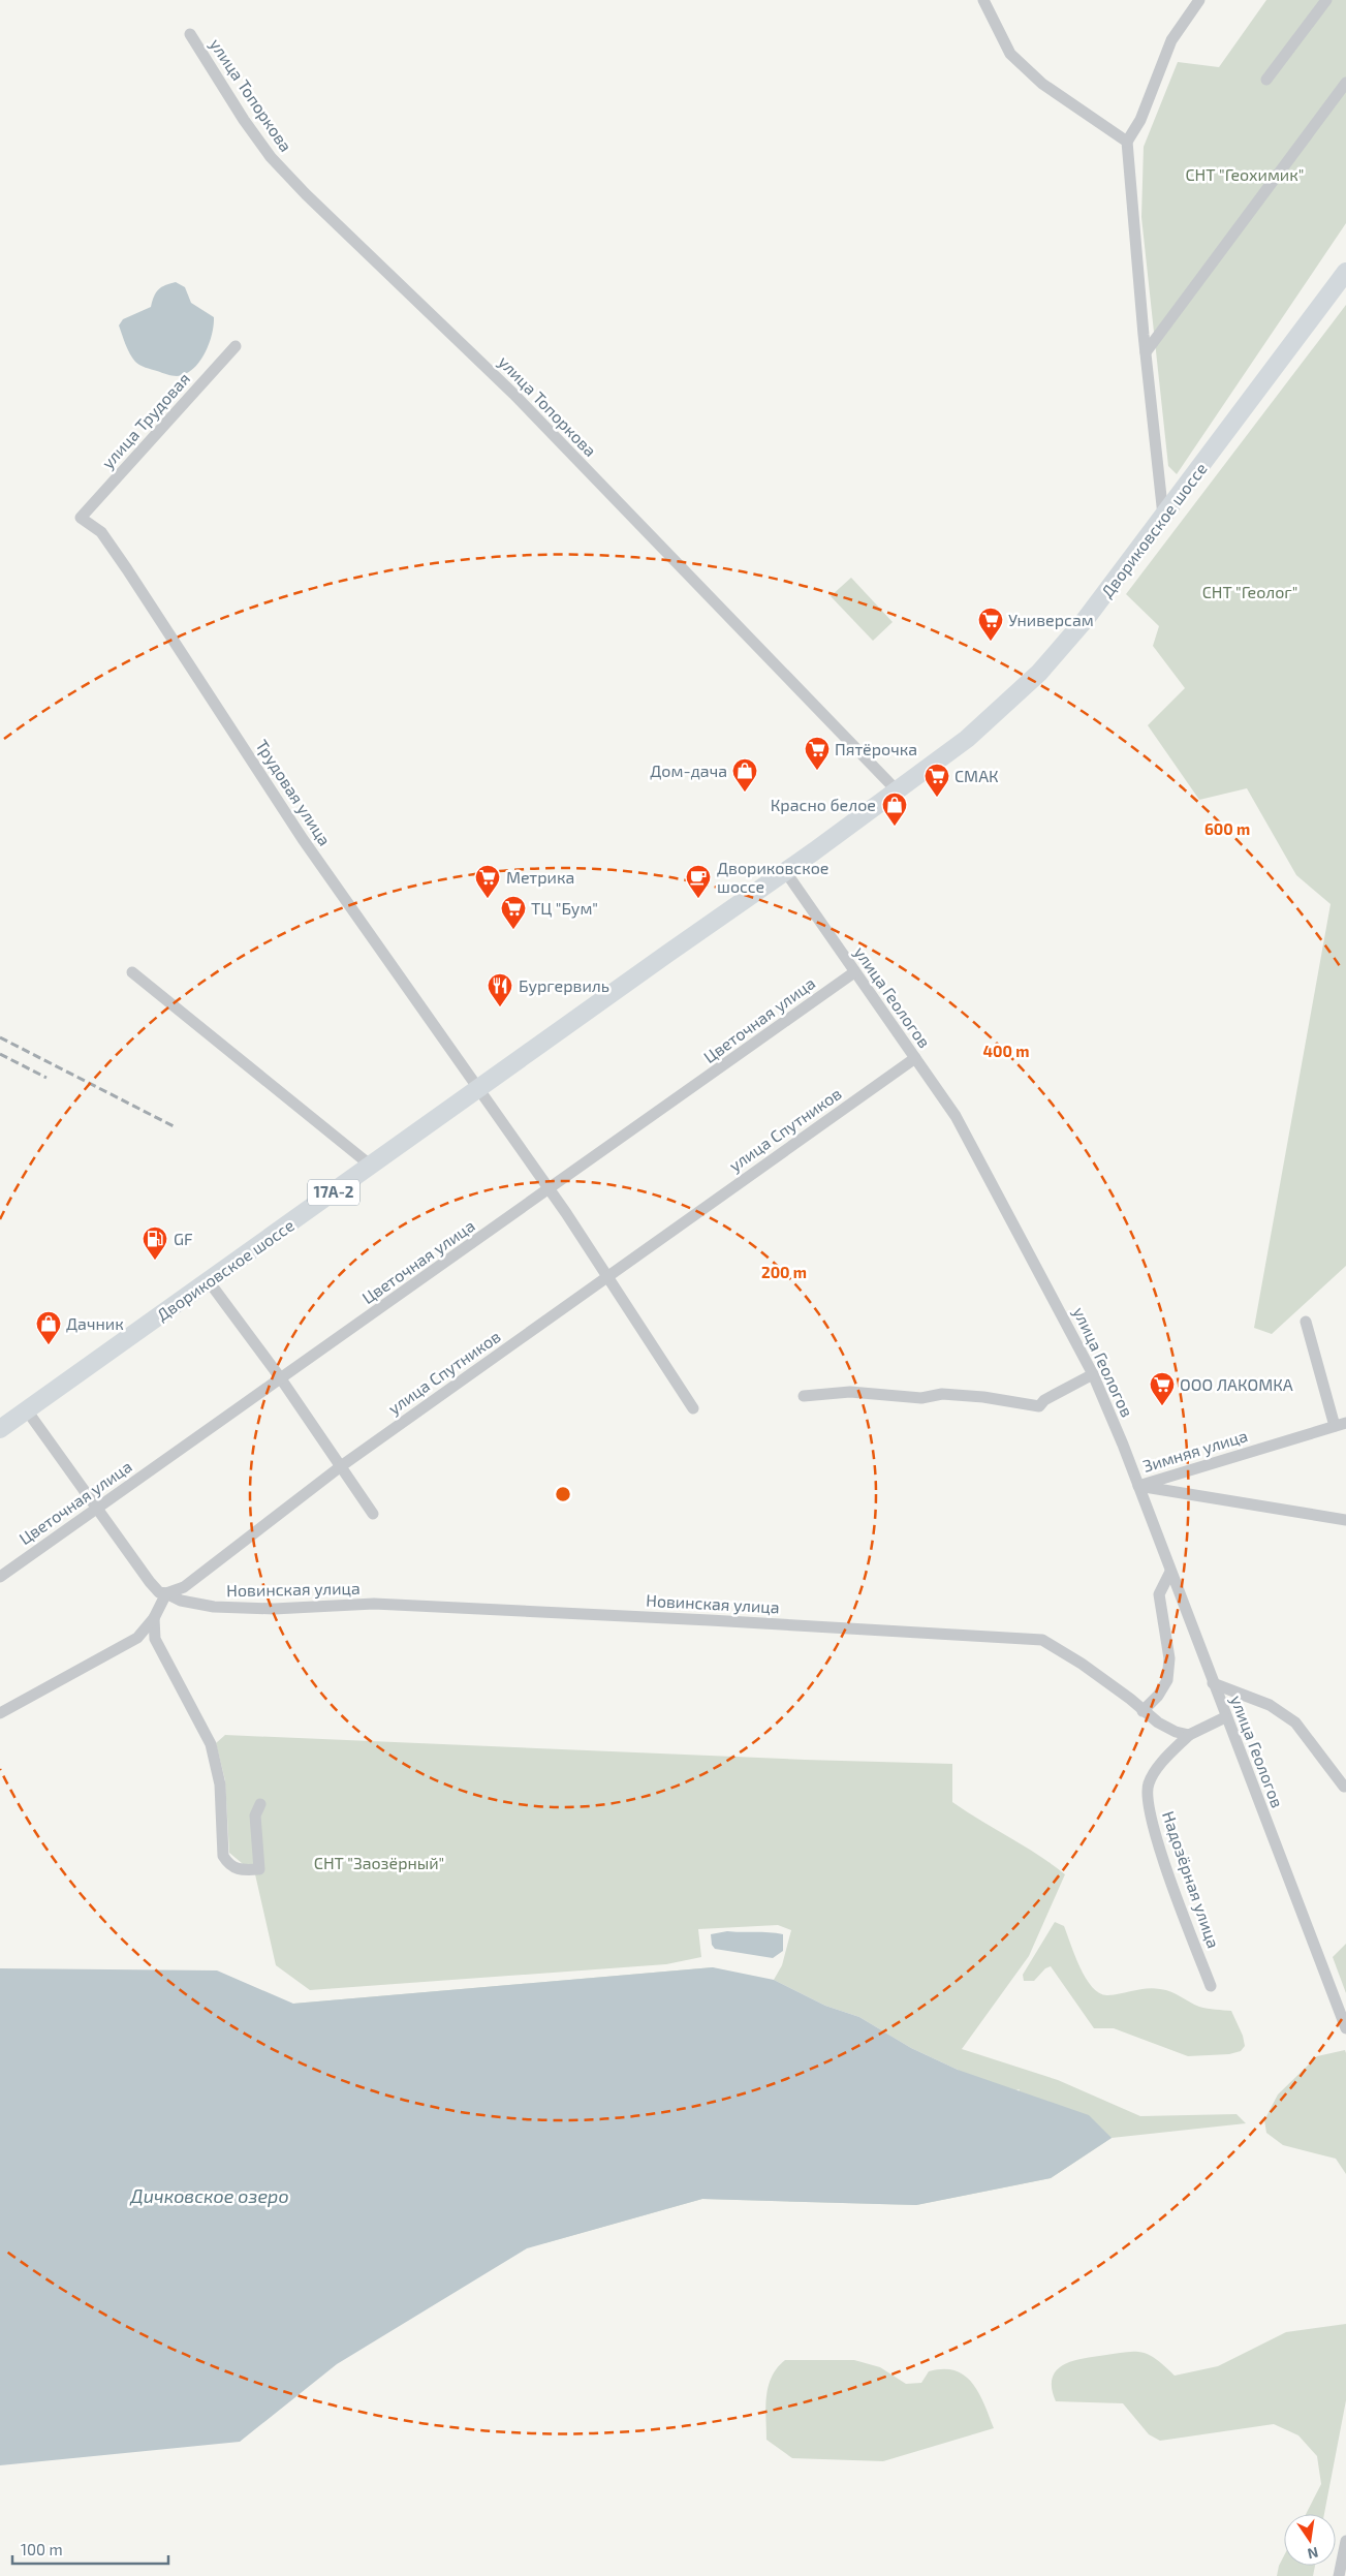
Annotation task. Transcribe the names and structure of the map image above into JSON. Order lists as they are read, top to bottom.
{
  "streets": {
    "main road": ["Двориковское шоссе", "17А-2"],
    "street": [
      "улица Топоркова",
      "улица Трудовая",
      "Трудовая улица",
      "улица Геологов",
      "Цветочная улица",
      "улица Спутников",
      "Зимняя улица",
      "Новинская улица",
      "Надозёрная улица"
    ]
  },
  "crossings": [
    ["улица Топоркова", "Двориковское шоссе"],
    ["улица Трудовая", "Трудовая улица"],
    ["Двориковское шоссе", "Трудовая улица"],
    ["Двориковское шоссе", "улица Геологов"],
    ["Двориковское шоссе", "Новинская улица"],
    ["Трудовая улица", "Цветочная улица"],
    ["Трудовая улица", "улица Спутников"],
    ["улица Геологов", "Цветочная улица"],
    ["улица Геологов", "улица Спутников"],
    ["улица Геологов", "Зимняя улица"],
    ["Цветочная улица", "Новинская улица"],
    ["улица Спутников", "Новинская улица"],
    ["Новинская улица", "Надозёрная улица"]
  ],
  "water": ["Дичковское озеро"],
  "parks": ["СНТ \"Геохимик\"", "СНТ \"Геолог\"", "СНТ \"Заозёрный\""],
  "places": {
    "supermarket": [
      "Универсам",
      "Пятёрочка",
      "СМАК",
      "Метрика",
      "ТЦ \"Бум\"",
      "ООО ЛАКОМКА"
    ],
    "shop": ["Дом-дача", "Красно белое", "Дачник"],
    "cafe": ["Двориковское шоссе"],
    "restaurant": ["Бургервиль"],
    "fuel station": ["GF"]
  },
  "scale_bar": "100 m",
  "north": "bottom",
  "rings": ["600 m", "400 m", "200 m"]
}
